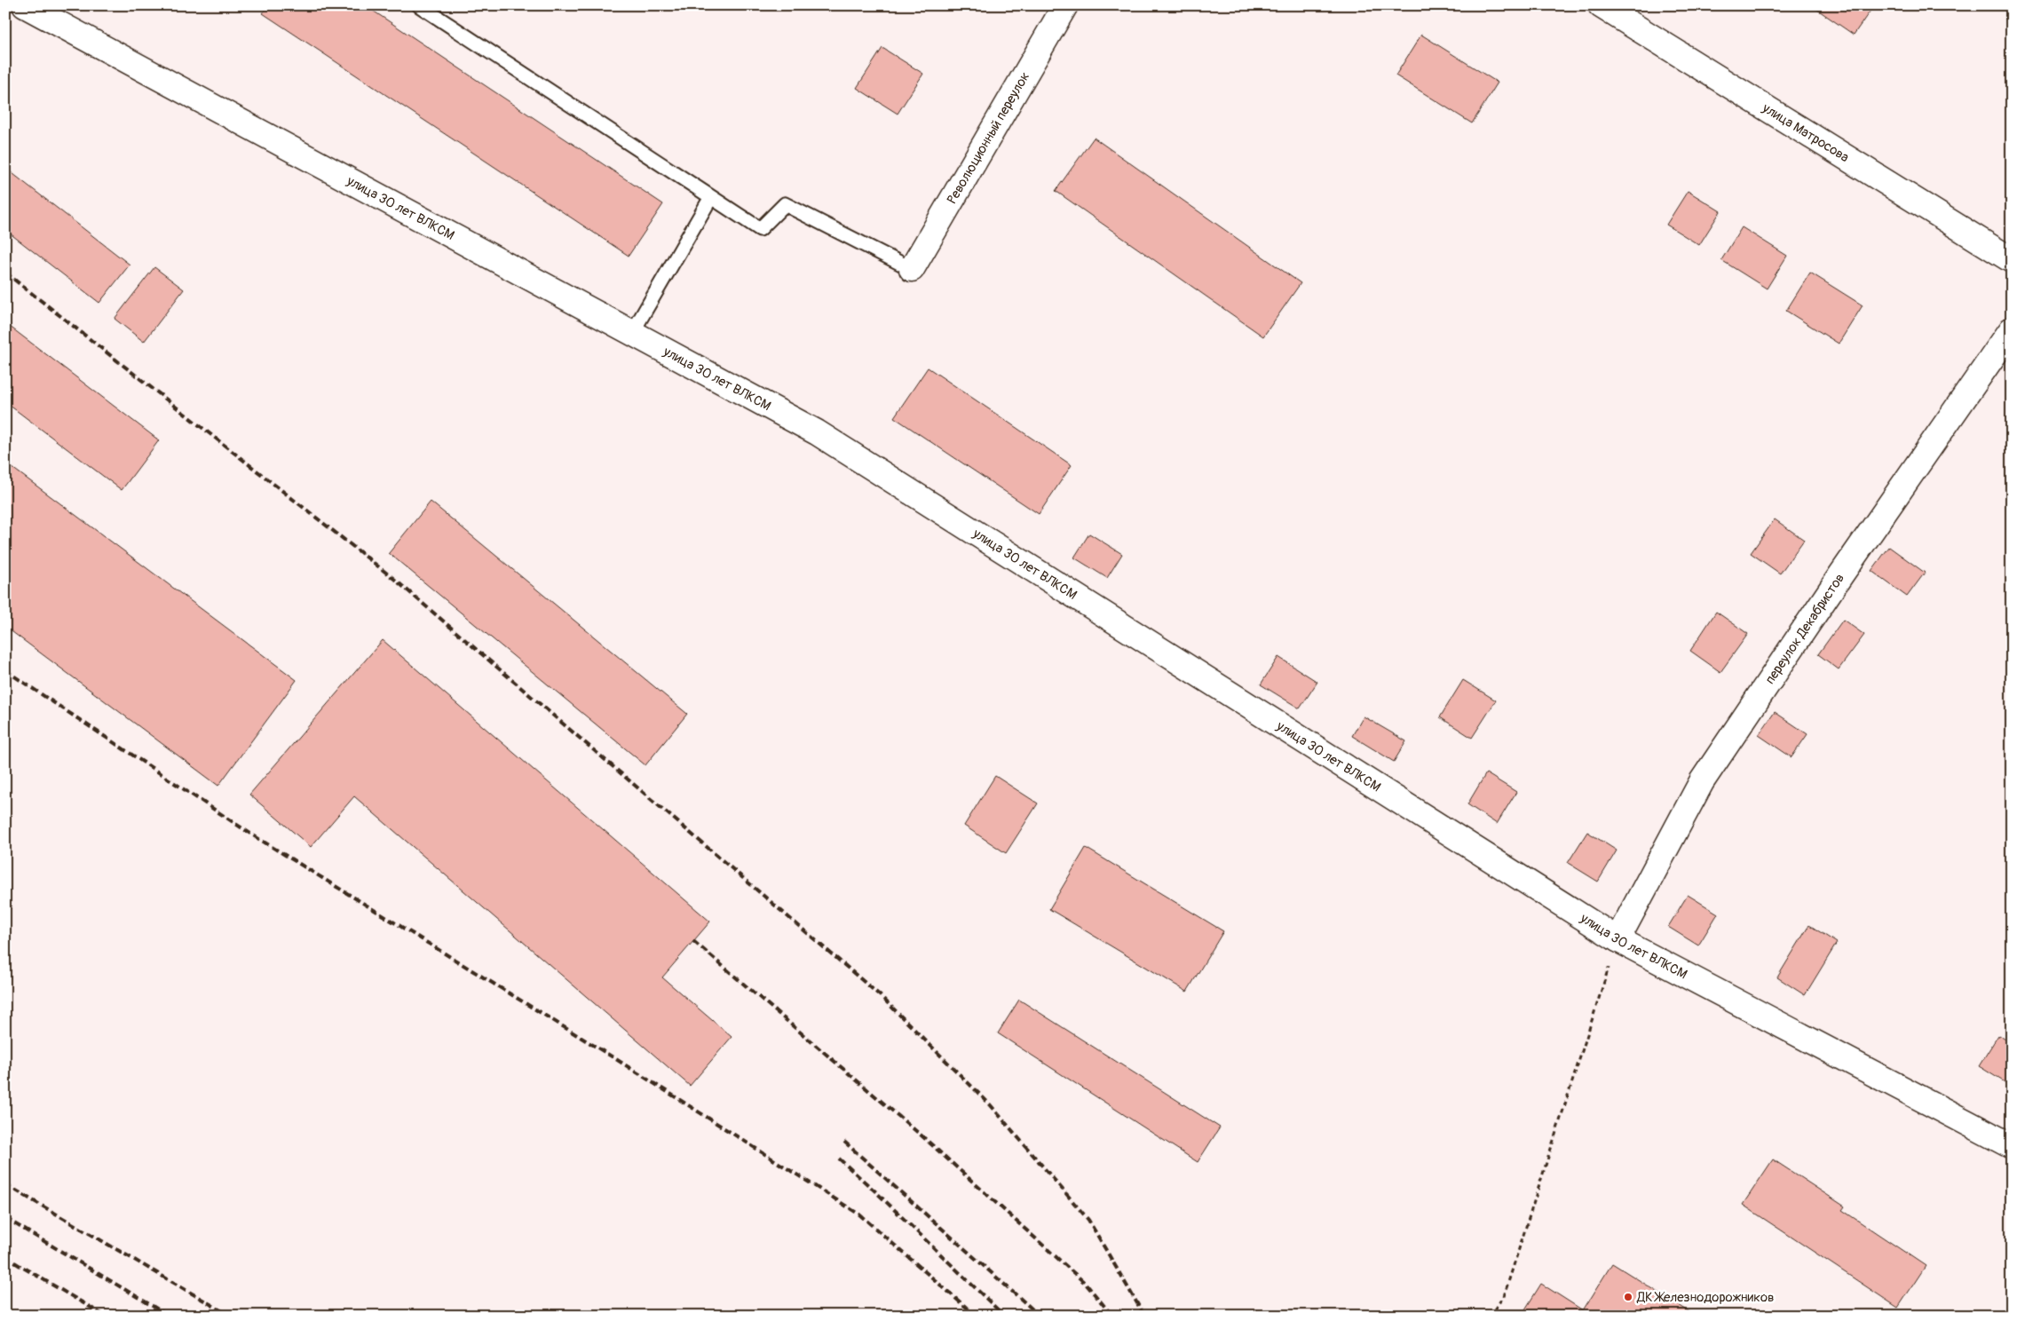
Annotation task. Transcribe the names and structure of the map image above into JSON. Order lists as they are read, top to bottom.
{
  "streets": {
    "street": [
      "улица Матросова",
      "Революционный переулок",
      "улица 30 лет ВЛКСМ",
      "переулок Декабристов"
    ]
  },
  "crossings": [
    ["улица 30 лет ВЛКСМ", "переулок Декабристов"]
  ],
  "places": ["ДК Железнодорожников"]
}
